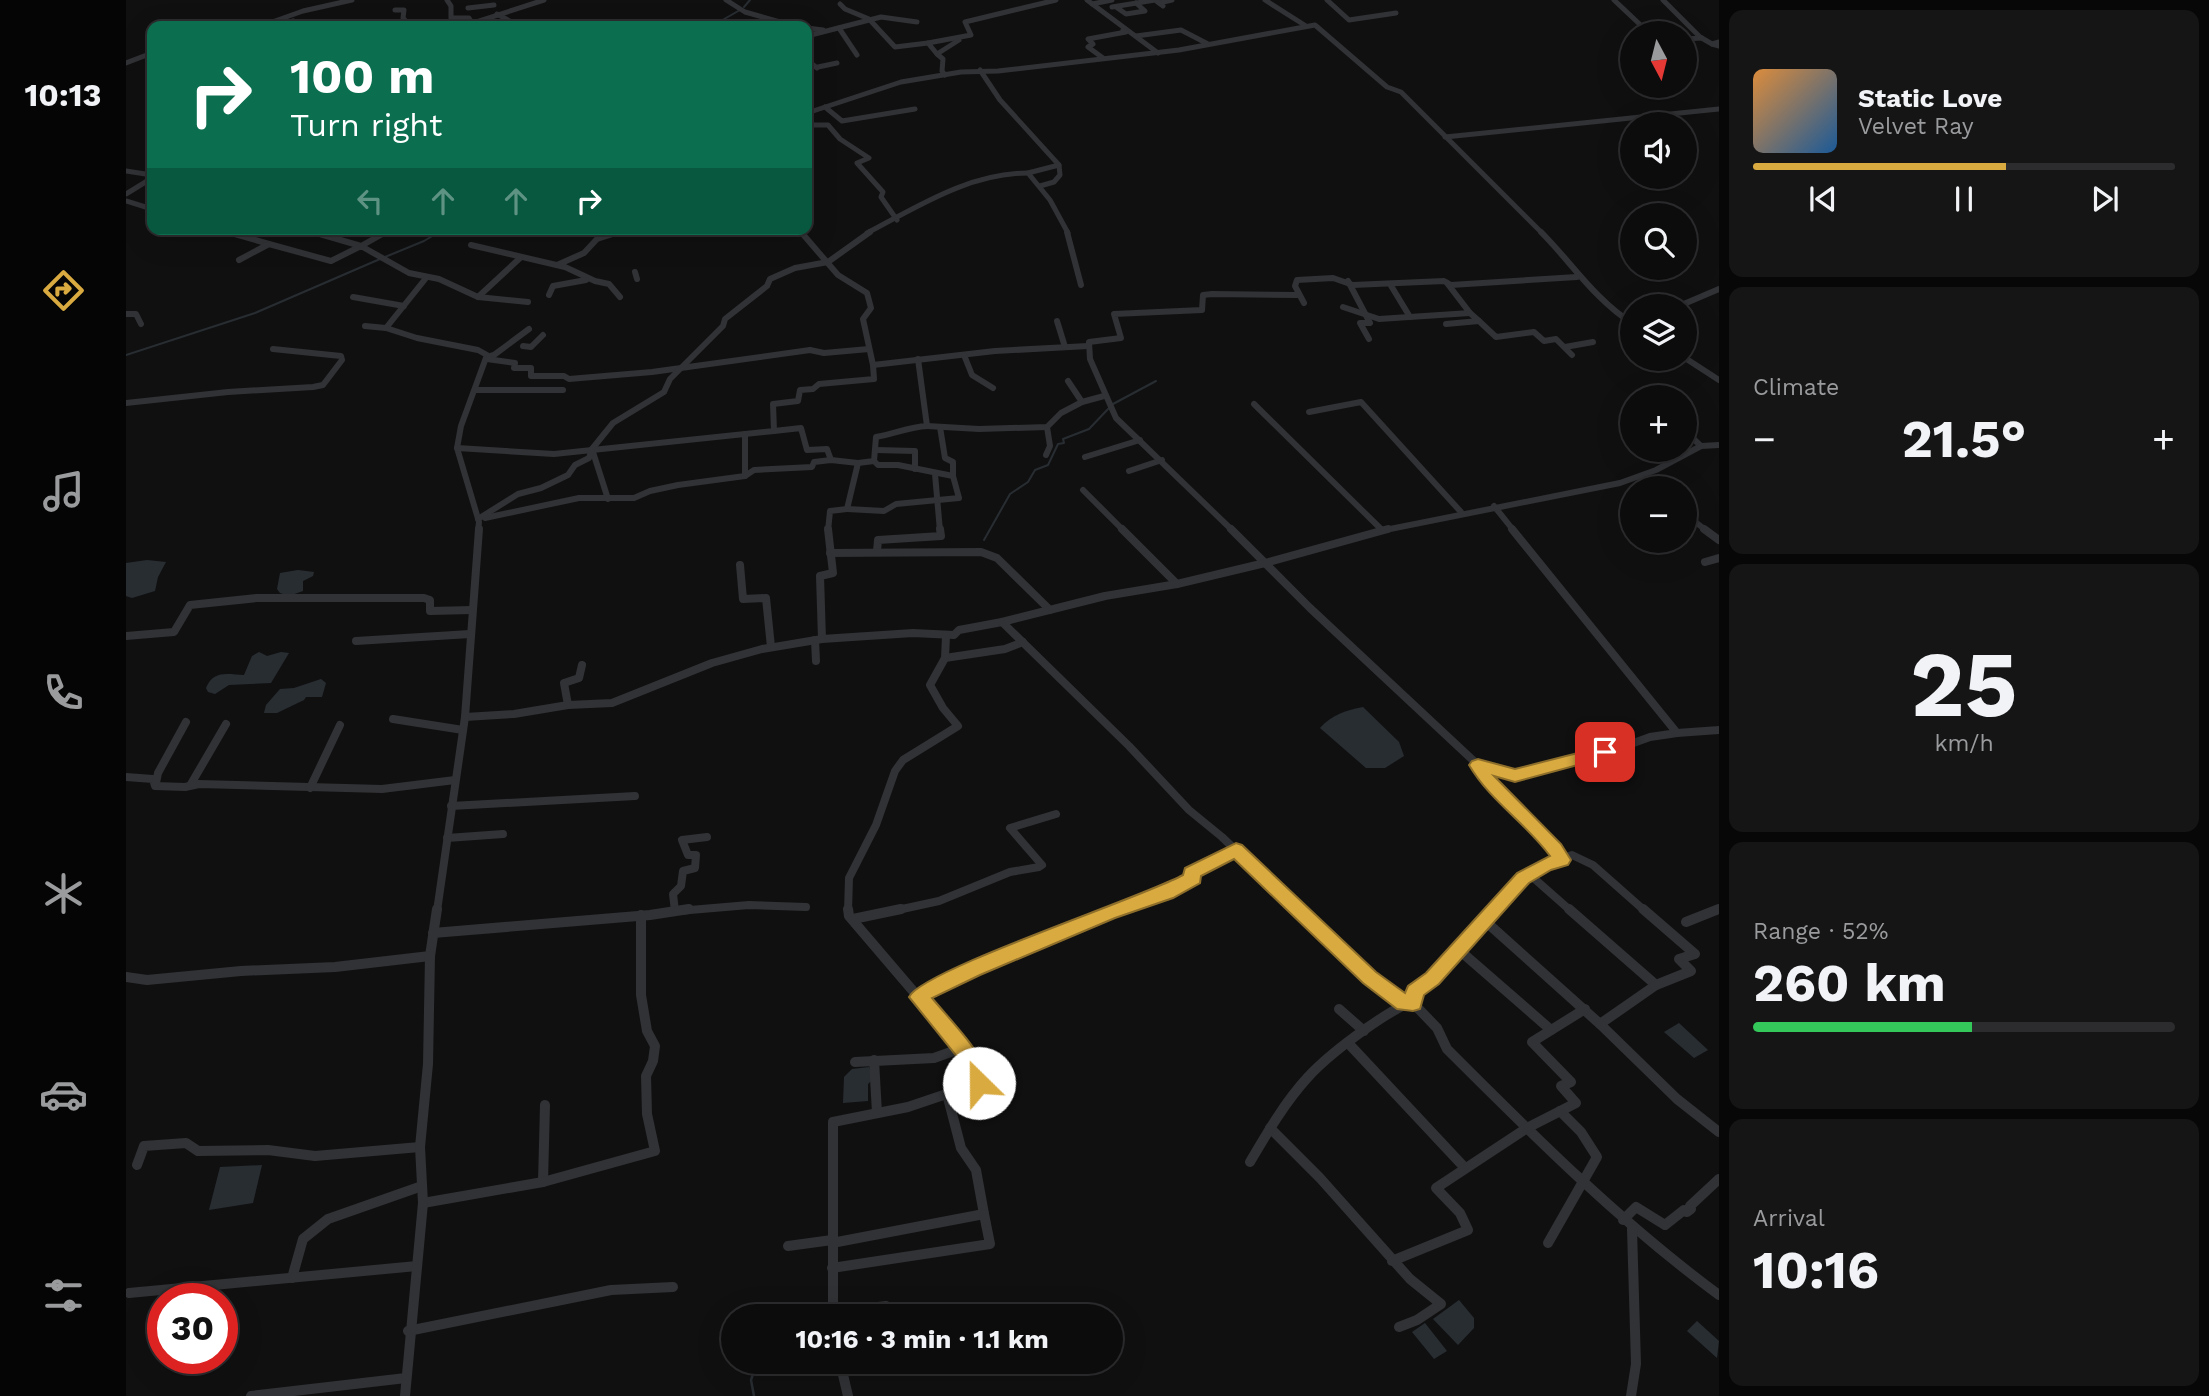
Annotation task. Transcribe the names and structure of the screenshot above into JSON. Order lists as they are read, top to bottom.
{
  "north": "bottom",
  "page": {
    "tabs": "10:13",
    "map_buttons": ["+", "−"],
    "turn": ["100 m", "Turn right"],
    "song": ["Static Love", "Velvet Ray"],
    "tile": [
      "Climate",
      ["25", "km/h"],
      ["Range · 52%", "260 km"],
      ["Arrival", "10:16"]
    ],
    "heat": ["−", "21.5°", "+"],
    "limit": "30",
    "trip": "10:16 · 3 min · 1.1 km"
  }
}
